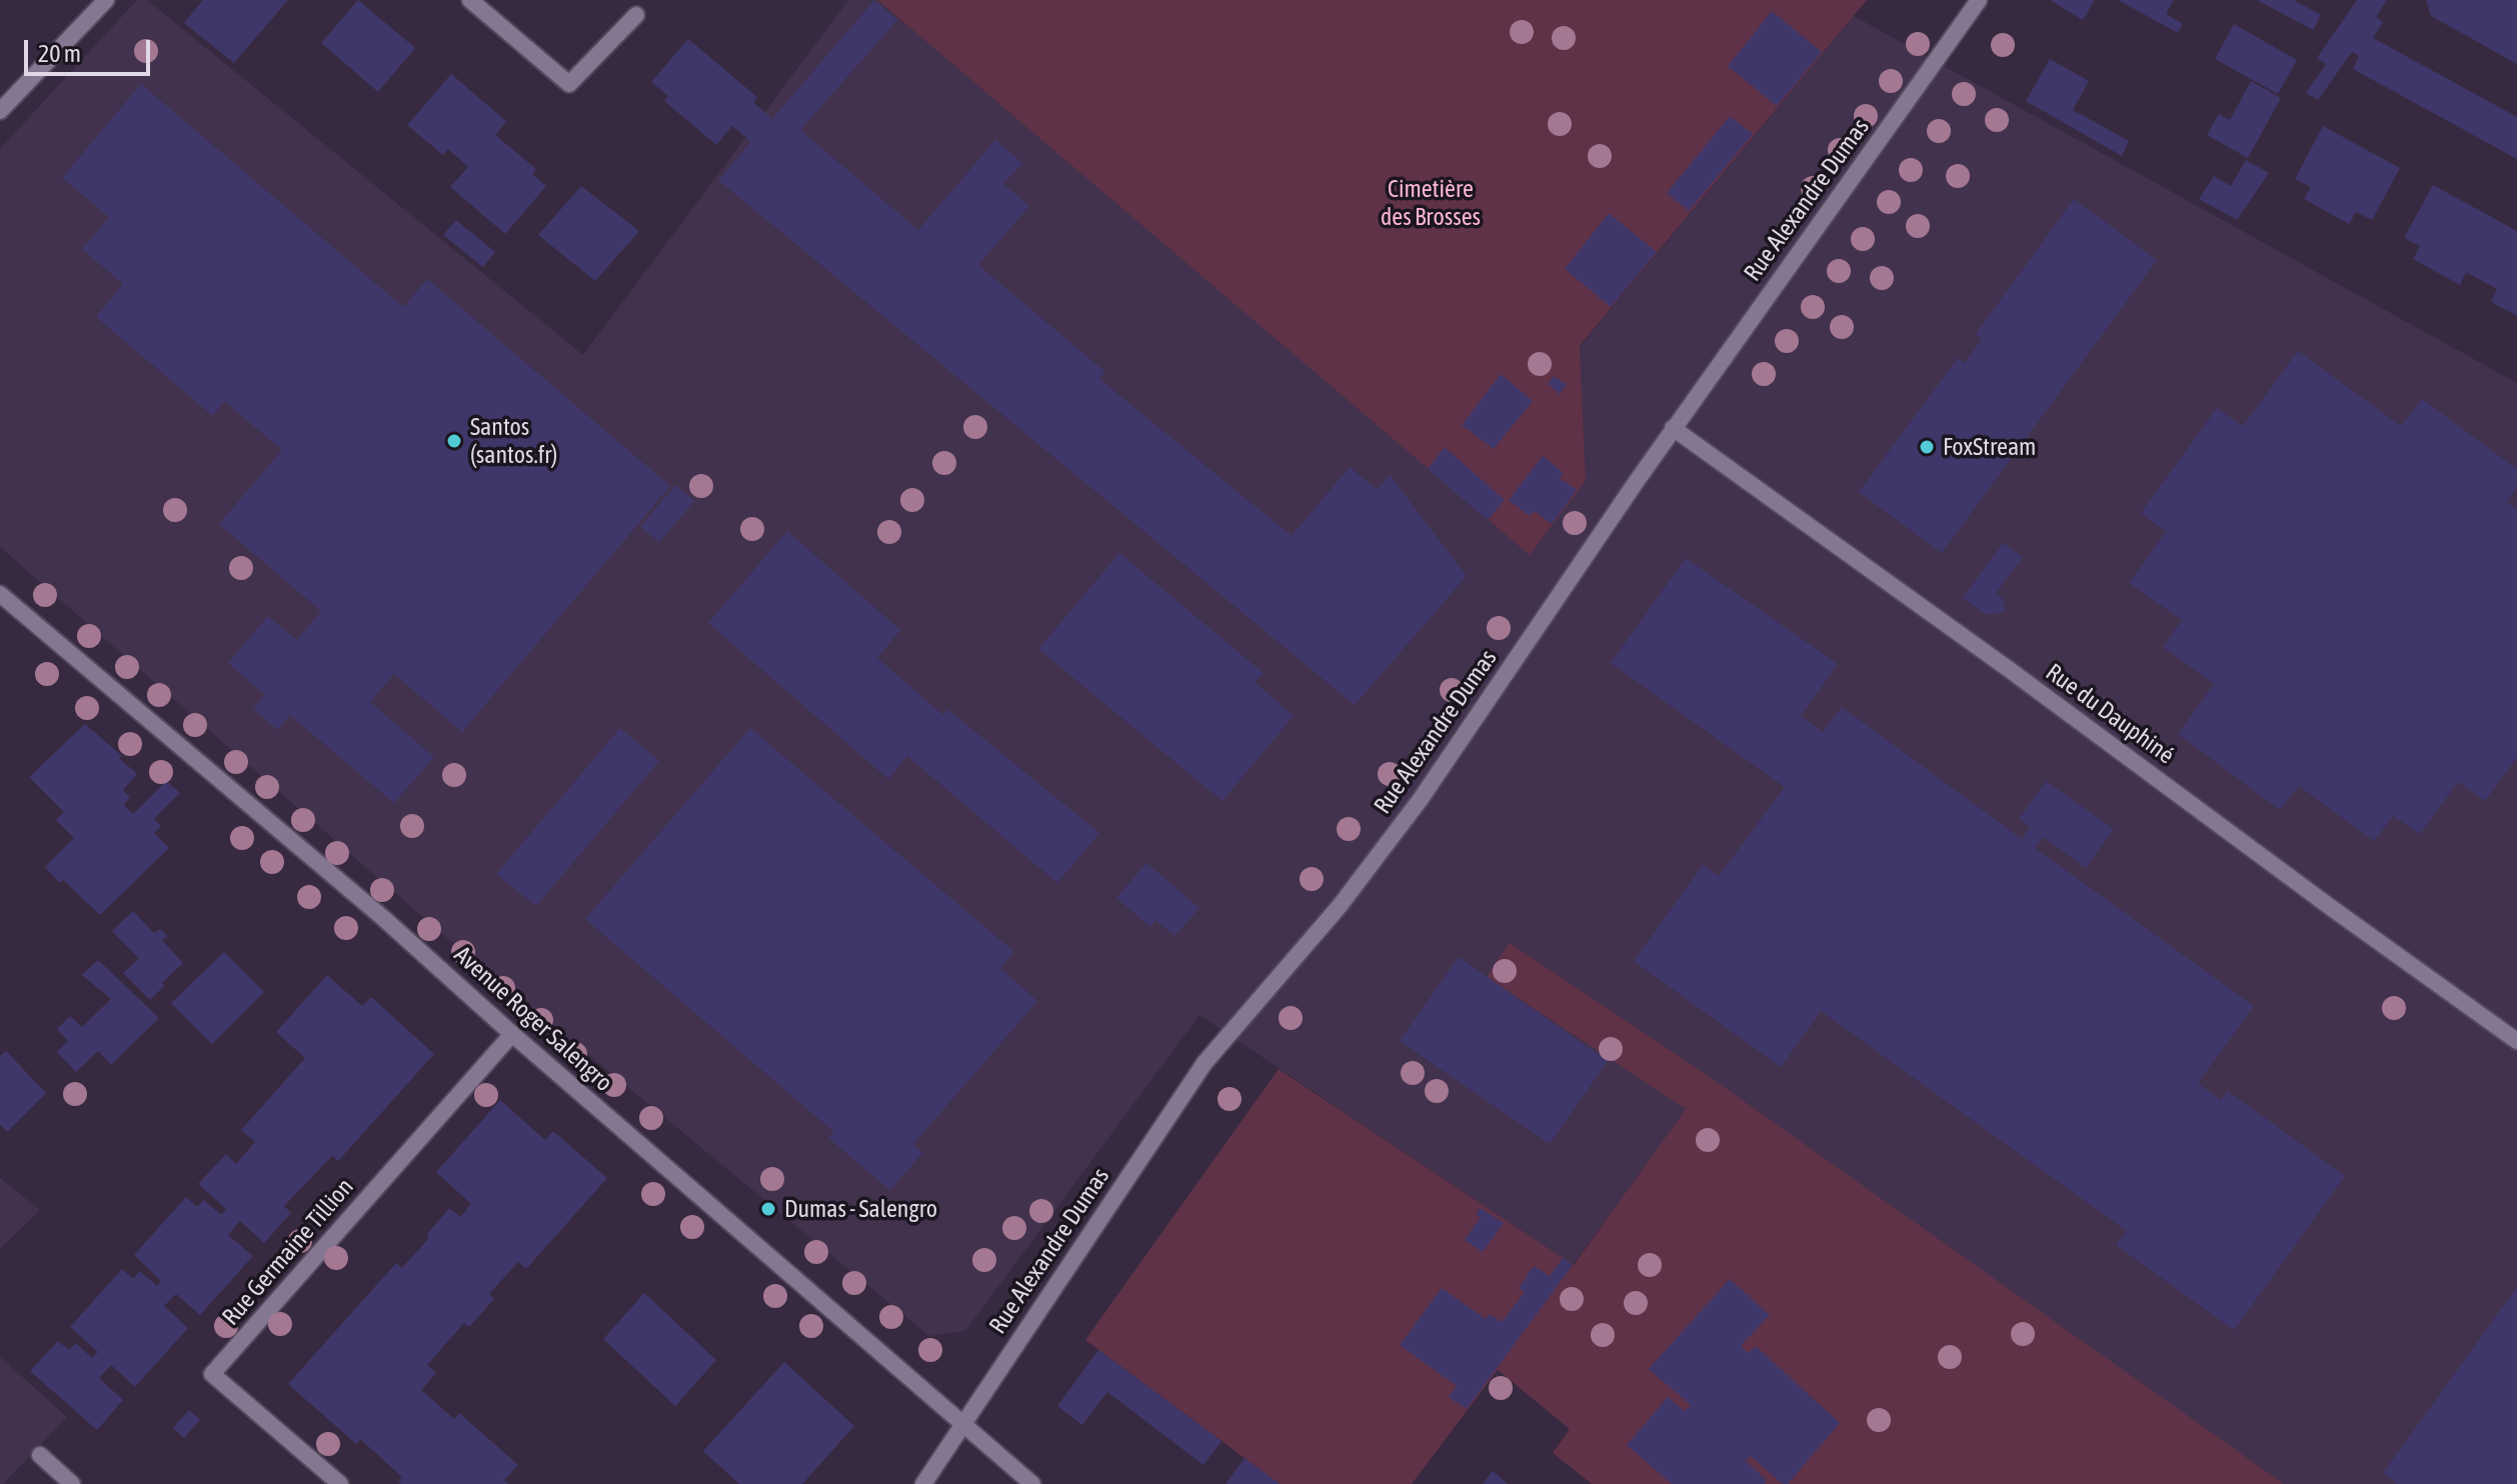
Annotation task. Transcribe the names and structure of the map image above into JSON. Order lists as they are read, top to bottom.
{
  "streets": {
    "street": [
      "Rue Alexandre Dumas",
      "Rue du Dauphiné",
      "Avenue Roger Salengro",
      "Rue Germaine Tillion"
    ]
  },
  "crossings": [
    ["Rue Alexandre Dumas", "Rue du Dauphiné"],
    ["Rue Alexandre Dumas", "Avenue Roger Salengro"],
    ["Avenue Roger Salengro", "Rue Germaine Tillion"]
  ],
  "parks": ["Cimetière des Brosses"],
  "places": ["Santos (santos.fr)", "FoxStream", "Dumas - Salengro"],
  "scale_bar": "20 m"
}
